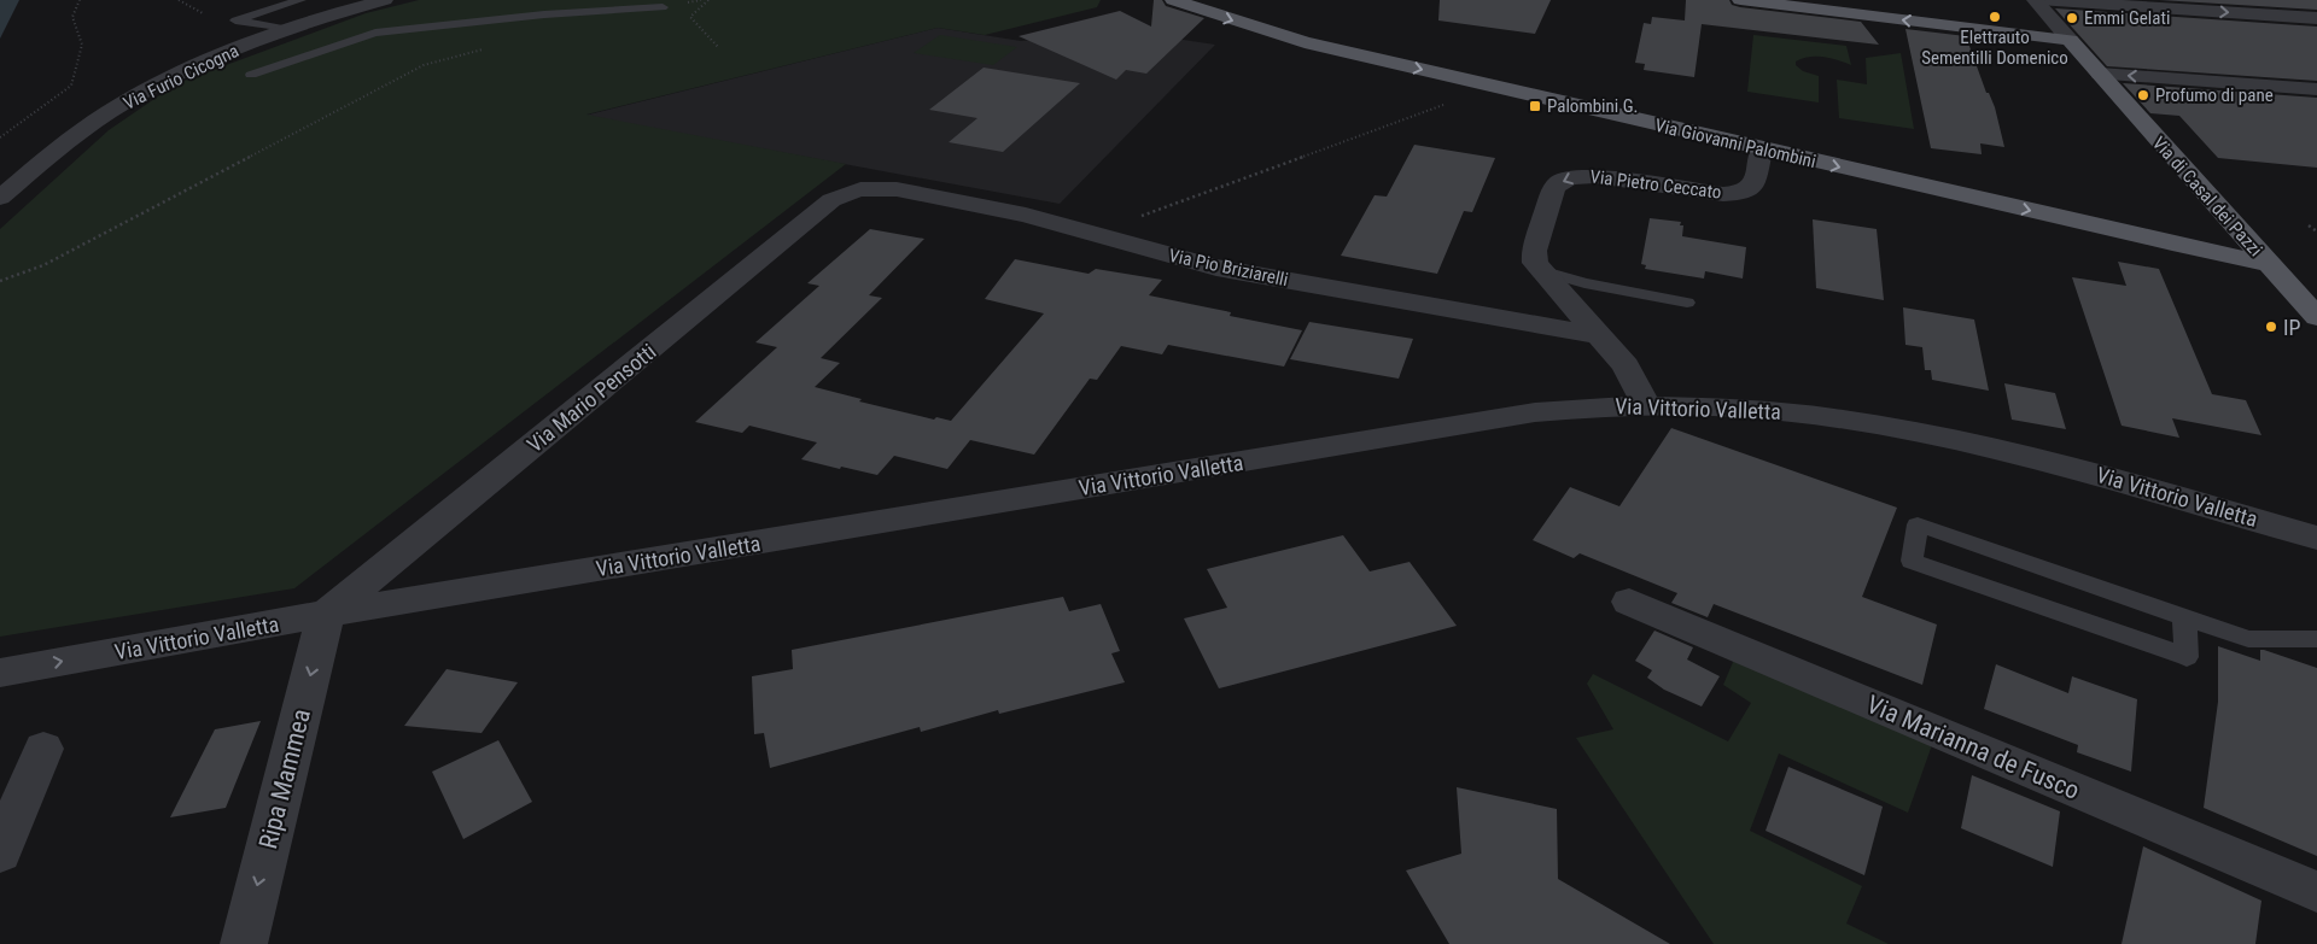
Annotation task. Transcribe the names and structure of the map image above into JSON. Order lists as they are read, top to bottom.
{
  "streets": {
    "main road": ["Via Giovanni Palombini", "Via di Casal dei Pazzi"],
    "street": [
      "Via Furio Cicogna",
      "Via Pietro Ceccato",
      "Via Pio Briziarelli",
      "Via Mario Pensotti",
      "Via Vittorio Valletta",
      "Via Marianna de Fusco",
      "Ripa Mammea"
    ]
  },
  "crossings": [
    ["Via Giovanni Palombini", "Via Pietro Ceccato"],
    ["Via Giovanni Palombini", "Via di Casal dei Pazzi"],
    ["Via Pio Briziarelli", "Via Mario Pensotti"],
    ["Via Mario Pensotti", "Via Vittorio Valletta"],
    ["Via Mario Pensotti", "Ripa Mammea"],
    ["Via Vittorio Valletta", "Ripa Mammea"]
  ],
  "one_way": ["Via Giovanni Palombini"],
  "places": {
    "other": [
      "Elettrauto Sementilli Domenico",
      "Emmi Gelati",
      "Profumo di pane",
      "IP"
    ],
    "transit": ["Palombini G."]
  }
}
